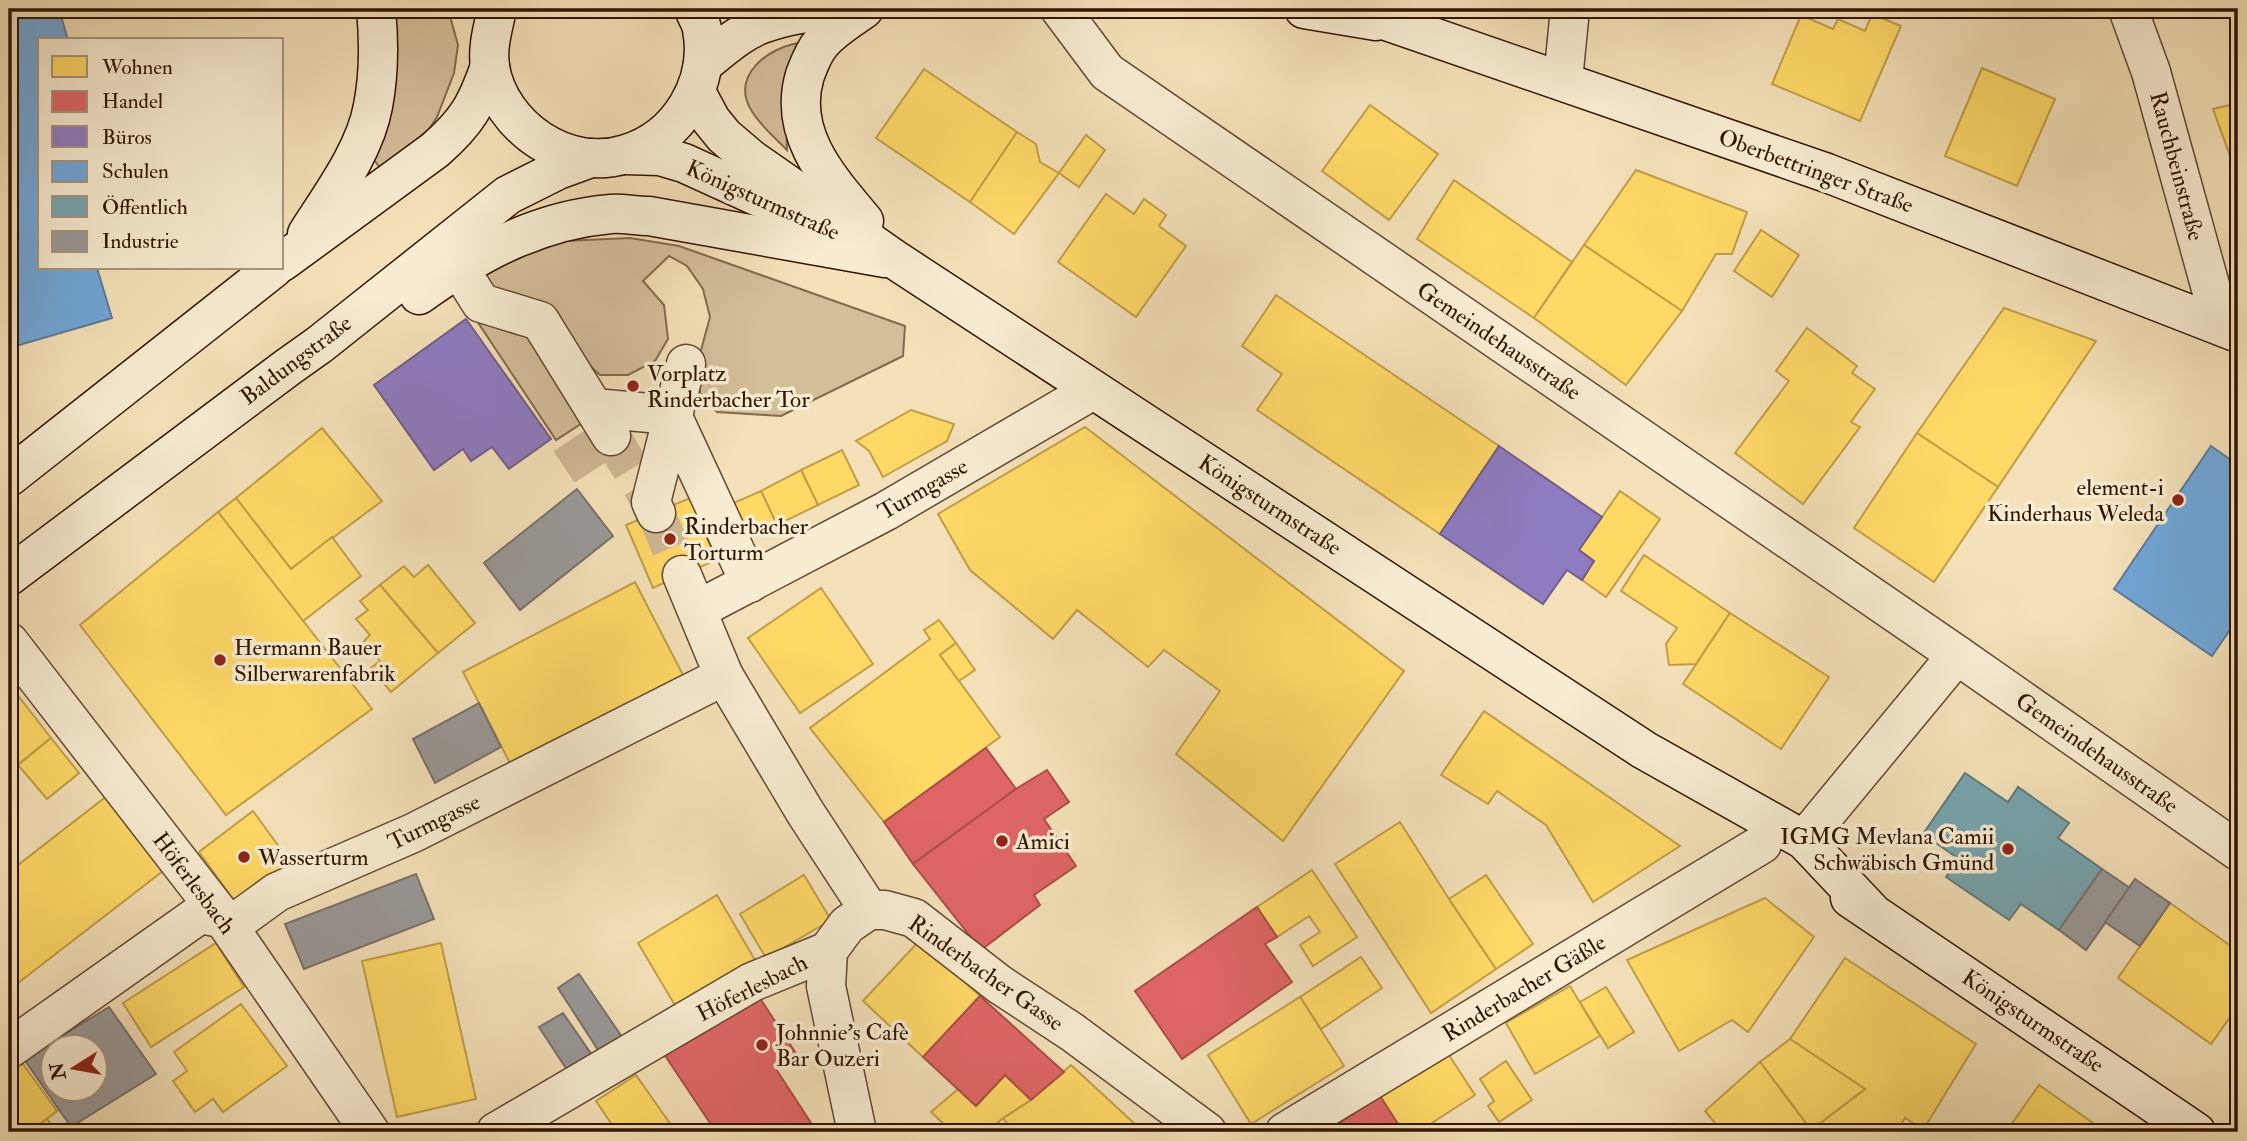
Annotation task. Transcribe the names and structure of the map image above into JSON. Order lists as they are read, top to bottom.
{
  "streets": {
    "street": [
      "Rauchbeinstraße",
      "Oberbettringer Straße",
      "Königsturmstraße",
      "Gemeindehausstraße",
      "Baldungstraße",
      "Turmgasse",
      "Höferlesbach",
      "Rinderbacher Gasse",
      "Rinderbacher Gäßle"
    ]
  },
  "crossings": [
    ["Rauchbeinstraße", "Oberbettringer Straße"],
    ["Königsturmstraße", "Baldungstraße"],
    ["Königsturmstraße", "Turmgasse"],
    ["Königsturmstraße", "Rinderbacher Gäßle"],
    ["Turmgasse", "Höferlesbach"],
    ["Höferlesbach", "Rinderbacher Gasse"]
  ],
  "places": [
    "Vorplatz Rinderbacher Tor",
    "element-i Kinderhaus Weleda",
    "Rinderbacher Torturm",
    "Hermann Bauer Silberwarenfabrik",
    "Amici",
    "IGMG Mevlana Camii Schwäbisch Gmünd",
    "Wasserturm",
    "Johnnie's Cafè Bar Ouzeri"
  ],
  "legend": [
    "Wohnen",
    "Handel",
    "Büros",
    "Schulen",
    "Öffentlich",
    "Industrie"
  ],
  "north": "left"
}
